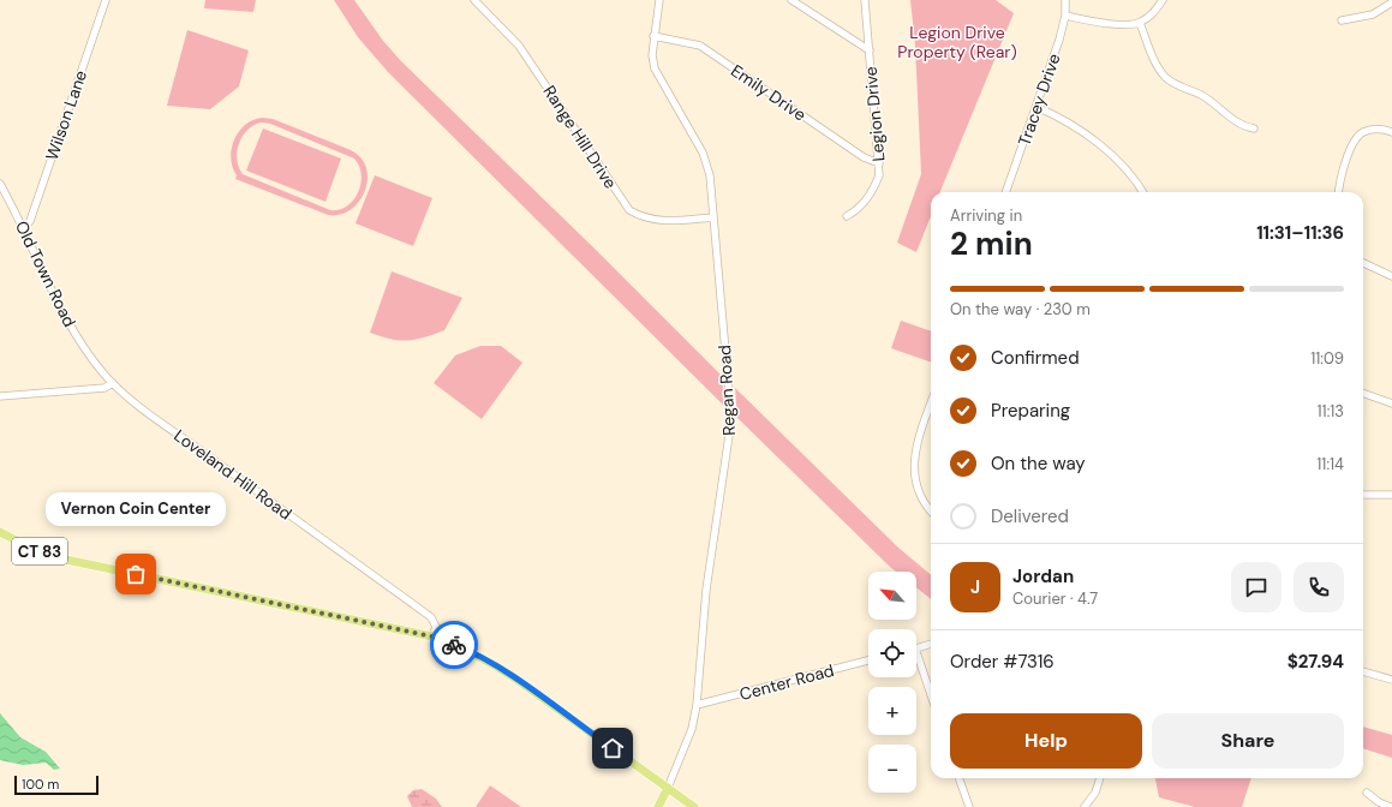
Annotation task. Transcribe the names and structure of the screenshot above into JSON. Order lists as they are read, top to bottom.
{
  "streets": {
    "main road": ["CT 83"],
    "street": [
      "Emily Drive",
      "Tracey Drive",
      "Legion Drive",
      "Wilson Lane",
      "Range Hill Drive",
      "Old Town Road",
      "Regan Road",
      "Loveland Hill Road",
      "Center Road"
    ]
  },
  "crossings": [
    ["Emily Drive", "Legion Drive"],
    ["Emily Drive", "Regan Road"],
    ["Wilson Lane", "Old Town Road"],
    ["Range Hill Drive", "Regan Road"],
    ["Old Town Road", "Loveland Hill Road"],
    ["Regan Road", "CT 83"],
    ["Regan Road", "Center Road"],
    ["Loveland Hill Road", "CT 83"]
  ],
  "parks": ["Legion Drive Property (Rear)"],
  "places": ["Vernon Coin Center"],
  "scale_bar": "100 m",
  "north": "top left",
  "page": {
    "heading": ["2 min", "Arriving in", "11:31–11:36"],
    "panel": [
      "Jordan",
      "Courier · 4.7",
      "Order #7316",
      "$27.94"
    ],
    "bar": "On the way · 230 m",
    "list": [
      ["Confirmed", "11:09"],
      ["Preparing", "11:13"],
      ["On the way", "11:14"],
      "Delivered"
    ],
    "bubble": "Vernon Coin Center",
    "round": "J",
    "map_buttons": ["+", "−"],
    "buttons": ["Help", "Share"],
    "scale": "100 m"
  }
}
